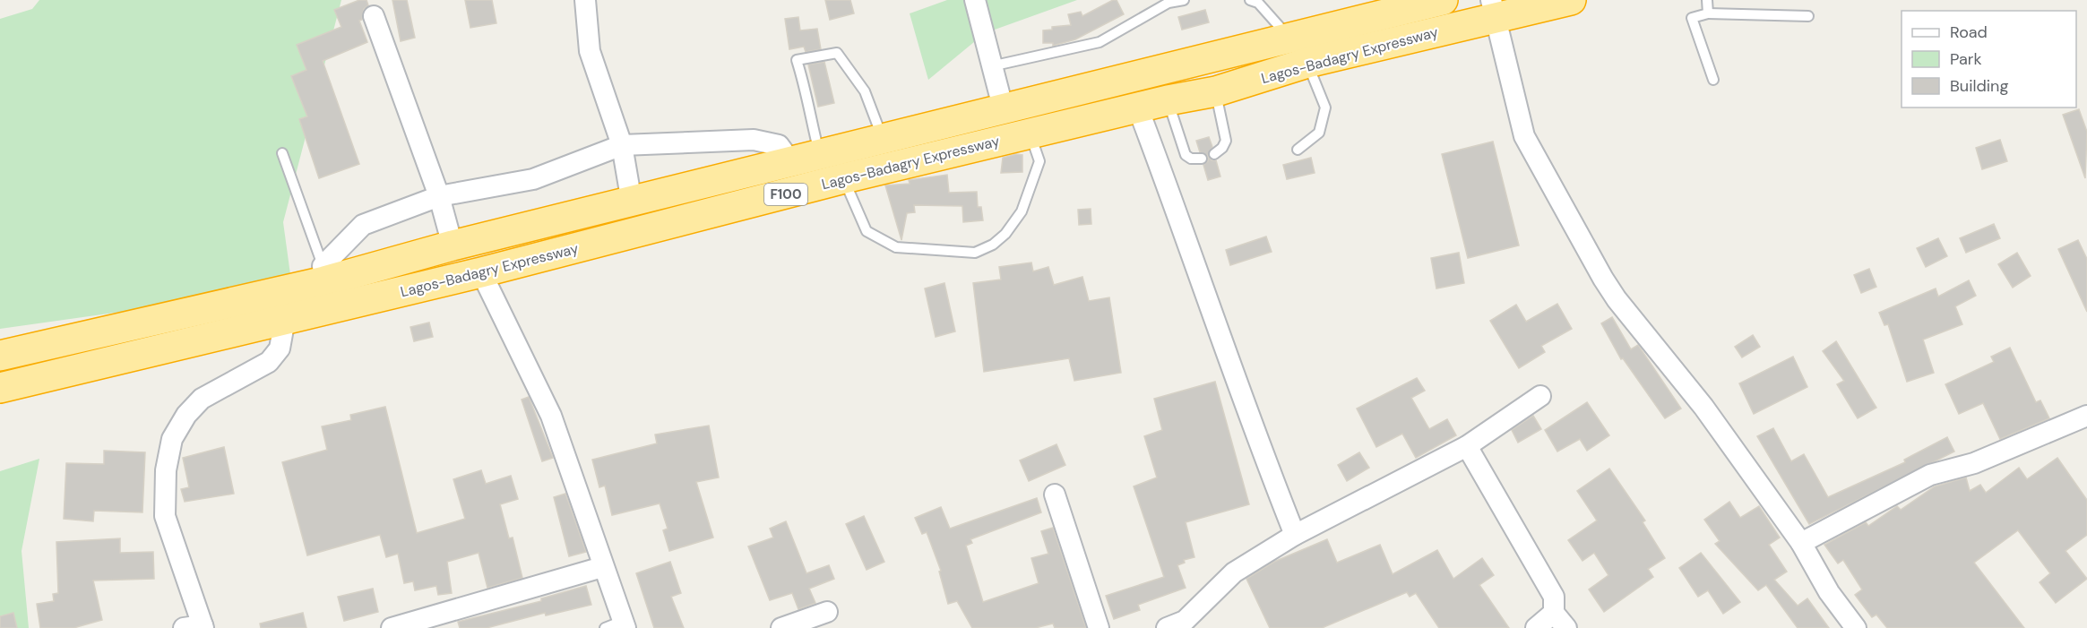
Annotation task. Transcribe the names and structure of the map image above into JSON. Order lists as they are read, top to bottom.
{
  "streets": {
    "highway": ["Lagos-Badagry Expressway", "F100"]
  },
  "legend": ["Road", "Park", "Building"]
}
